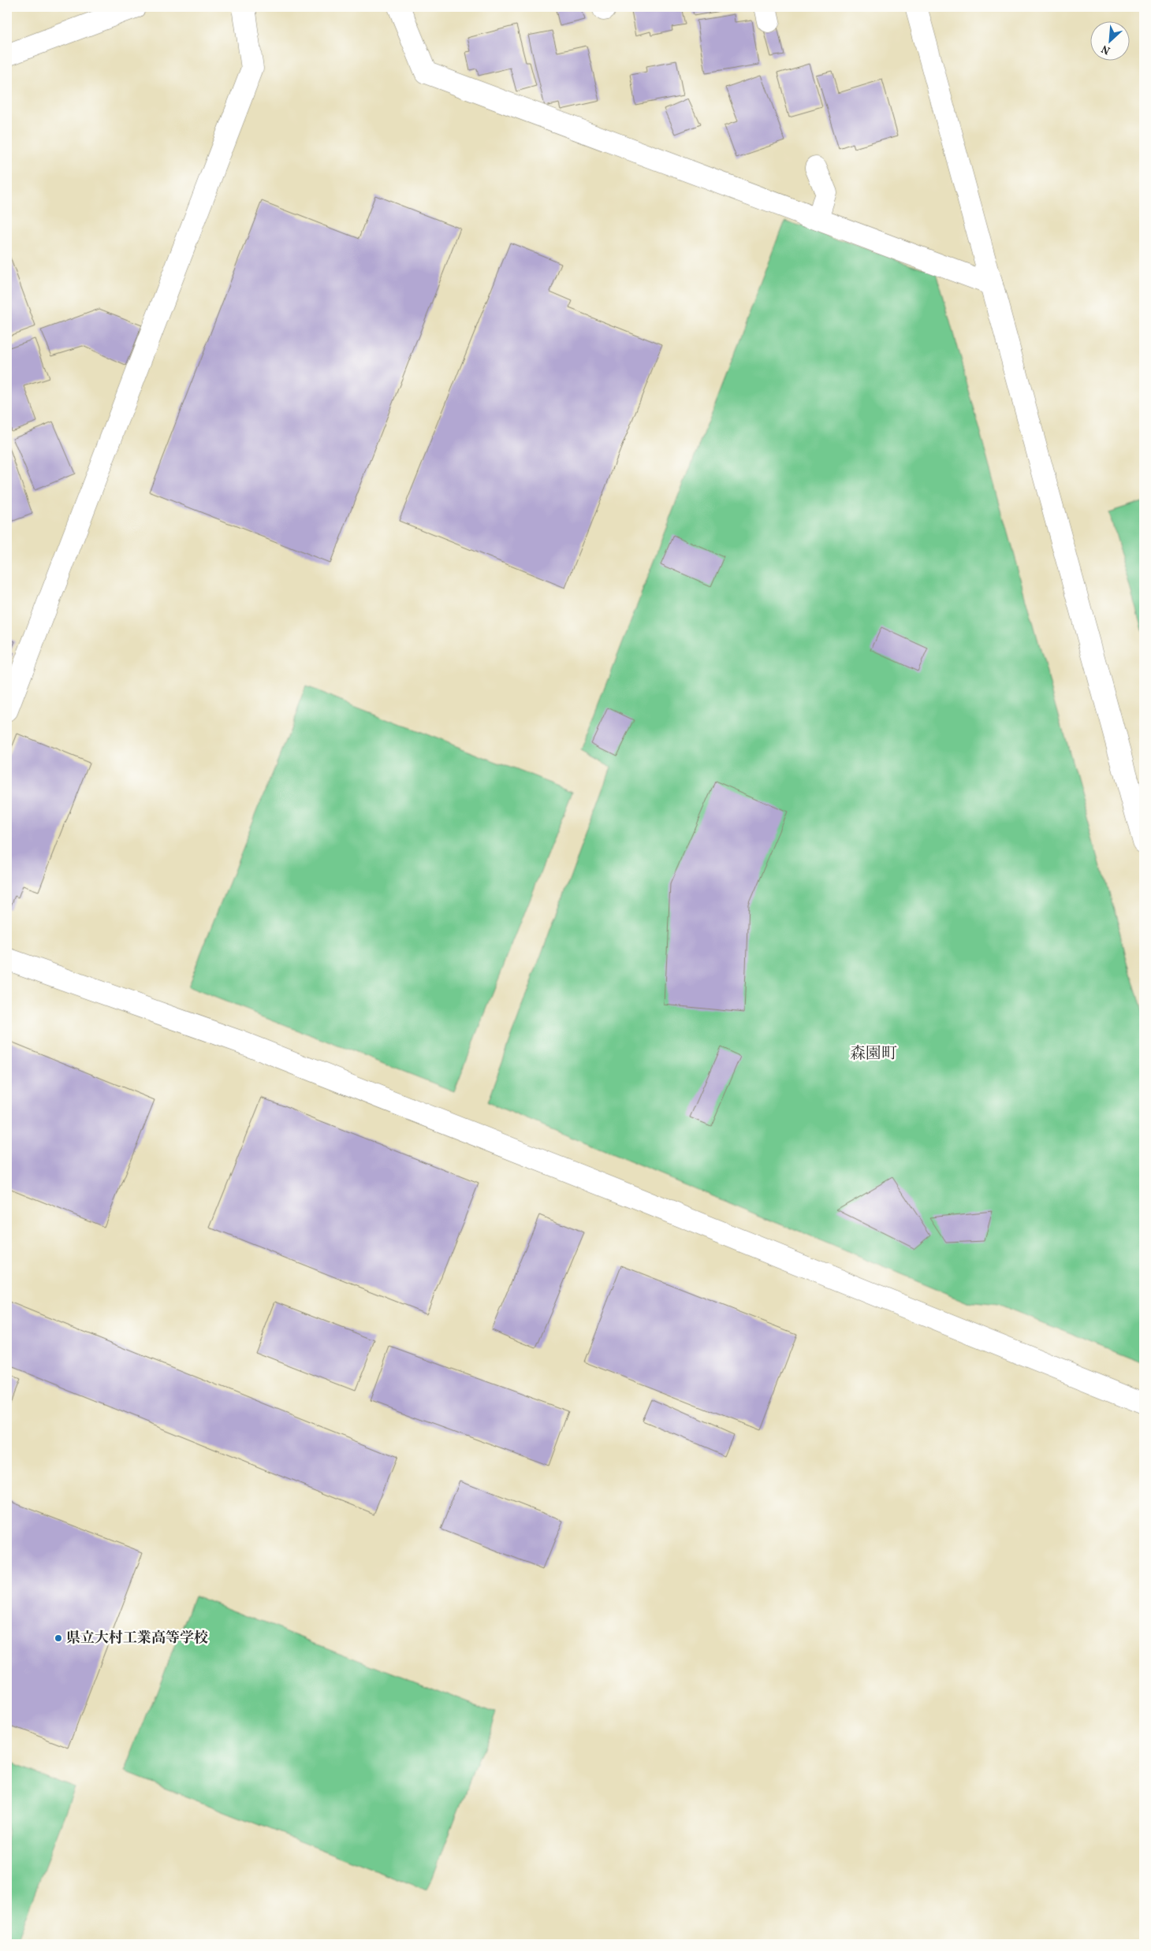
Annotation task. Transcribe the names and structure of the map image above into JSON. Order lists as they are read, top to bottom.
{
  "districts": ["森園町"],
  "places": ["県立大村工業高等学校"],
  "north": "bottom left"
}
